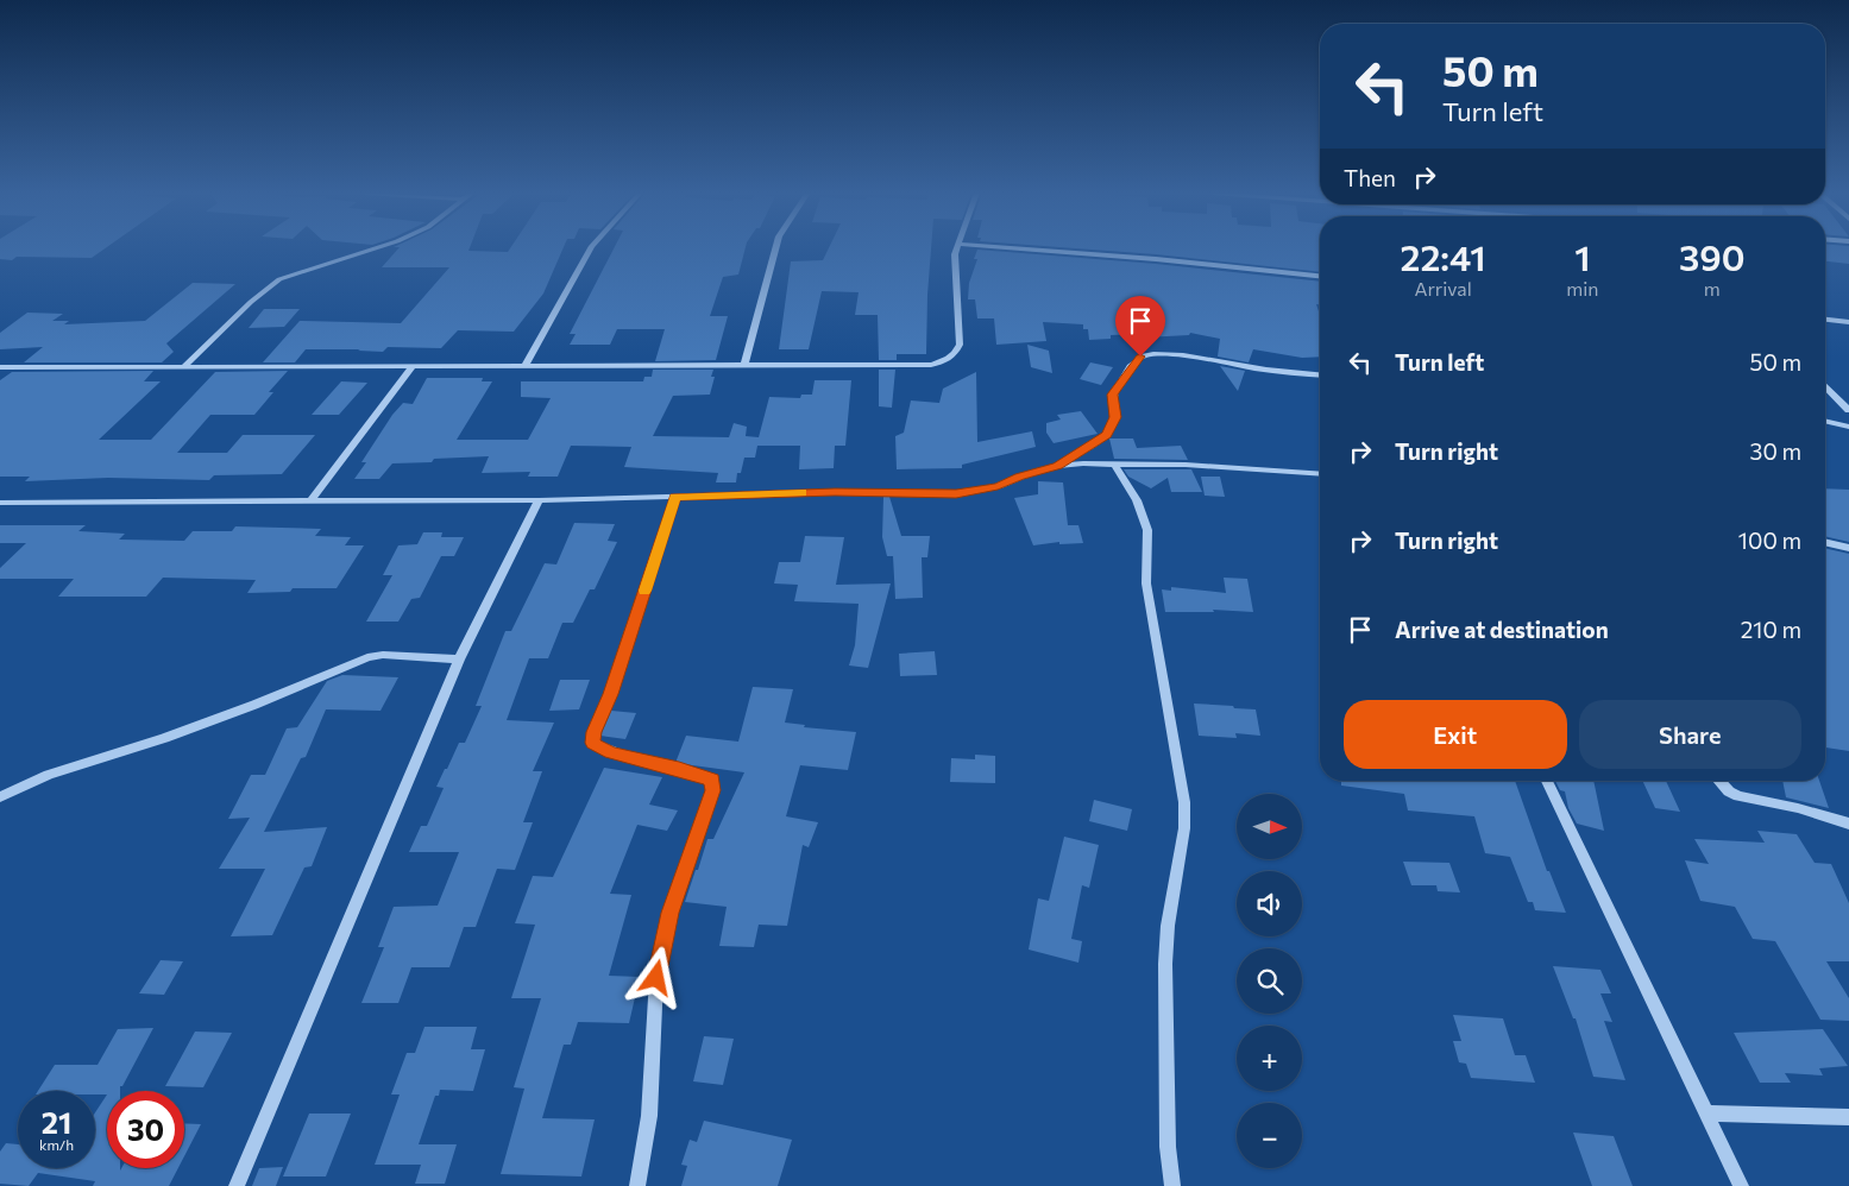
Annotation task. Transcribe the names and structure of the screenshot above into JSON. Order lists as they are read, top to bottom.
{
  "north": "right",
  "page": {
    "turn": ["50 m", "Turn left"],
    "then": "Then",
    "eta": [
      "22:41",
      "Arrival",
      "1",
      "min",
      "390",
      "m"
    ],
    "list": [
      {
        "name": "Turn left",
        "value": "50 m"
      },
      {
        "name": "Turn right",
        "value": "30 m"
      },
      {
        "name": "Turn right",
        "value": "100 m"
      },
      {
        "name": "Arrive at destination",
        "value": "210 m"
      }
    ],
    "buttons": ["Exit", "Share"],
    "map_buttons": ["+", "−"],
    "speed": "21 km/h",
    "limit": "30"
  }
}
